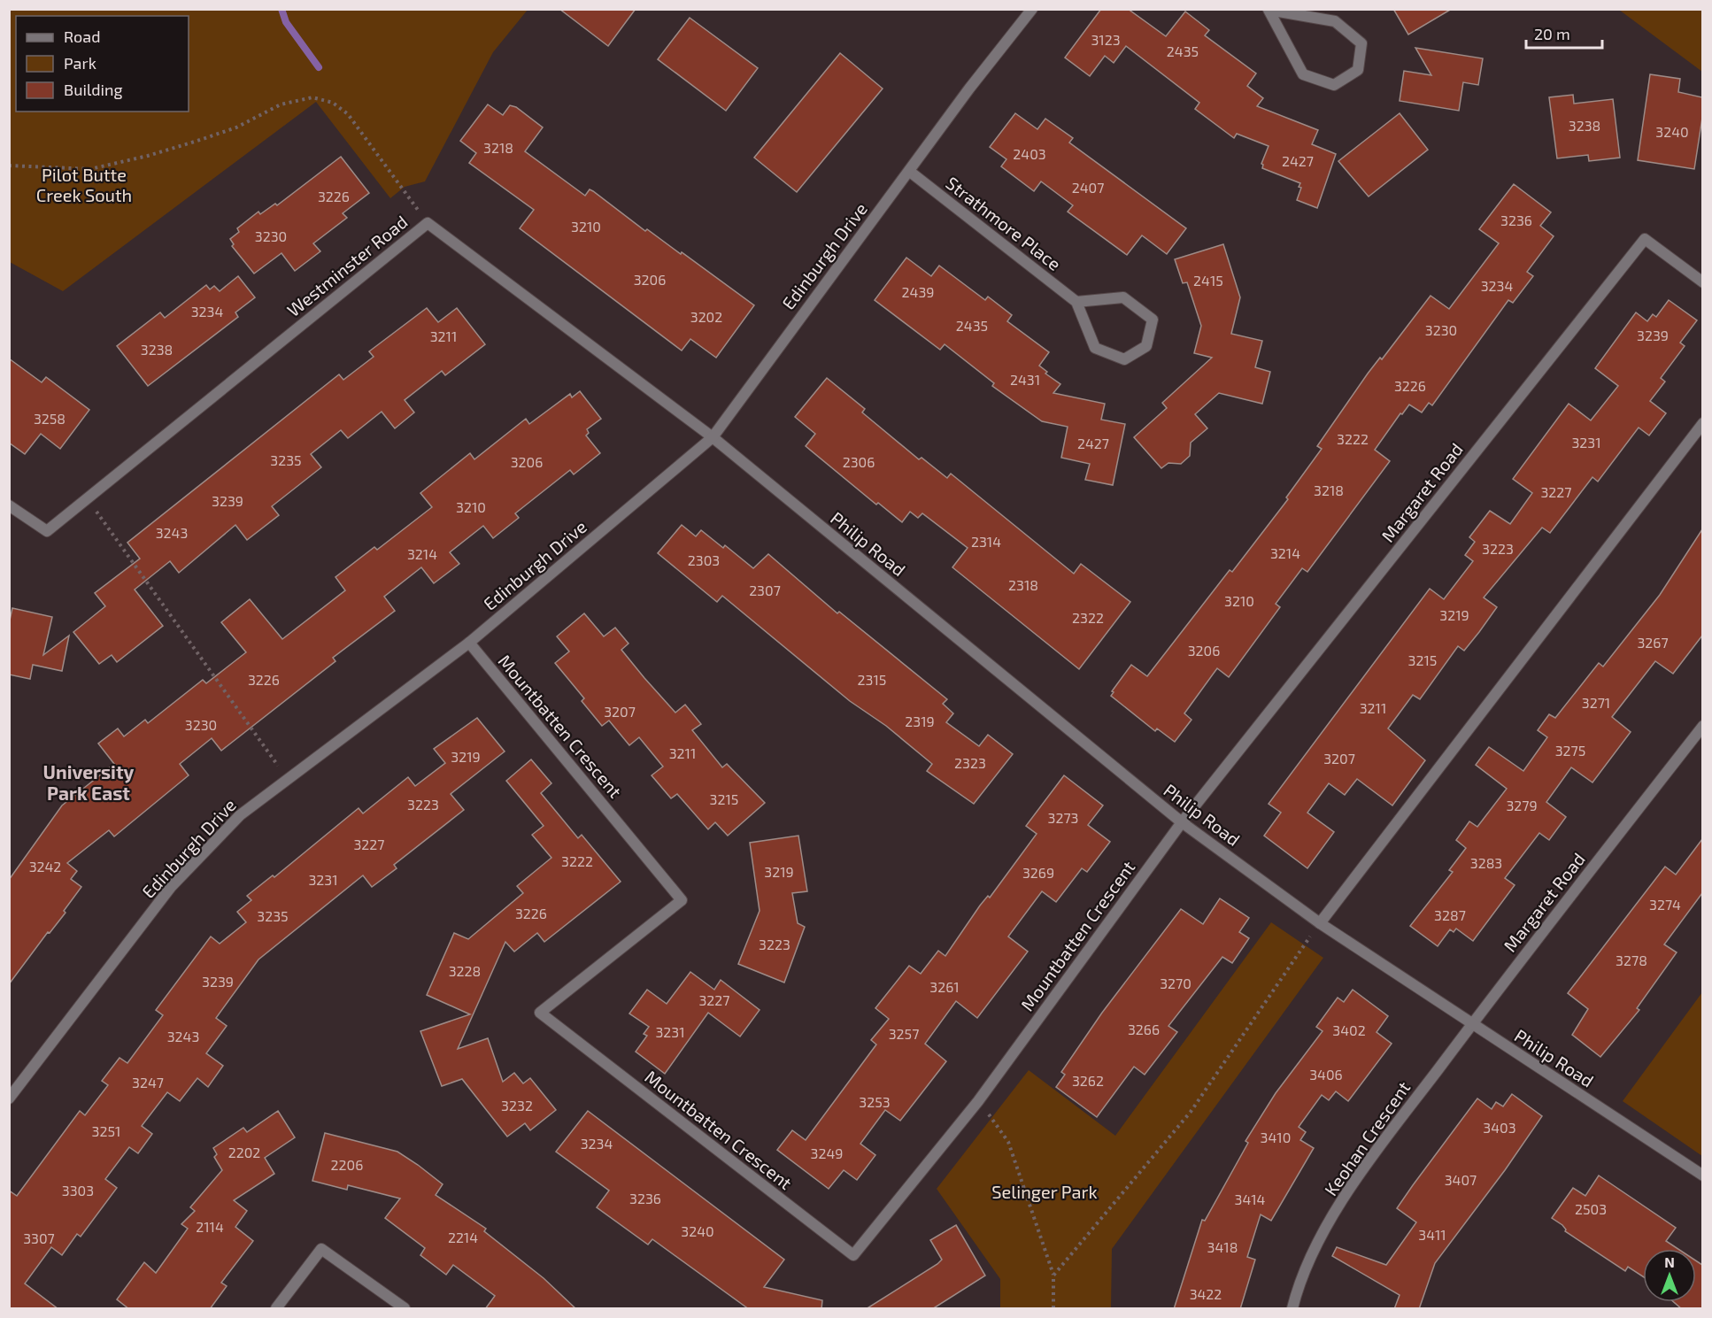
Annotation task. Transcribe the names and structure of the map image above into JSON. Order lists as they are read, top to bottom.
{
  "streets": {
    "street": [
      "Strathmore Place",
      "Edinburgh Drive",
      "Westminster Road",
      "Margaret Road",
      "Philip Road",
      "Mountbatten Crescent",
      "Keohan Crescent"
    ]
  },
  "crossings": [
    ["Strathmore Place", "Edinburgh Drive"],
    ["Edinburgh Drive", "Westminster Road"],
    ["Edinburgh Drive", "Philip Road"],
    ["Edinburgh Drive", "Mountbatten Crescent"],
    ["Westminster Road", "Philip Road"],
    ["Margaret Road", "Philip Road"],
    ["Margaret Road", "Mountbatten Crescent"],
    ["Margaret Road", "Keohan Crescent"],
    ["Philip Road", "Mountbatten Crescent"],
    ["Philip Road", "Keohan Crescent"]
  ],
  "districts": ["University Park East"],
  "parks": ["Pilot Butte Creek South", "Selinger Park"],
  "house_numbers": [
    "3123",
    "2435",
    "3238",
    "3240",
    "3218",
    "2403",
    "2427",
    "2407",
    "3226",
    "3236",
    "3210",
    "3230",
    "3206",
    "2415",
    "3234",
    "2439",
    "3234",
    "3202",
    "2435",
    "3230",
    "3239",
    "3211",
    "3238",
    "2431",
    "3226",
    "3258",
    "3222",
    "3231",
    "2427",
    "3235",
    "3206",
    "2306",
    "3218",
    "3227",
    "3239",
    "3210",
    "3243",
    "2314",
    "3223",
    "3214",
    "3214",
    "2303",
    "2318",
    "2307",
    "3210",
    "3219",
    "2322",
    "3267",
    "3206",
    "3215",
    "3226",
    "2315",
    "3271",
    "3211",
    "3207",
    "2319",
    "3230",
    "3275",
    "3211",
    "3219",
    "3207",
    "2323",
    "3215",
    "3223",
    "3279",
    "3273",
    "3227",
    "3222",
    "3283",
    "3242",
    "3219",
    "3269",
    "3231",
    "3274",
    "3226",
    "3287",
    "3235",
    "3223",
    "3278",
    "3228",
    "3239",
    "3270",
    "3261",
    "3227",
    "3266",
    "3402",
    "3231",
    "3257",
    "3243",
    "3406",
    "3262",
    "3247",
    "3253",
    "3232",
    "3403",
    "3251",
    "3410",
    "3234",
    "2202",
    "3249",
    "2206",
    "3407",
    "3303",
    "3236",
    "3414",
    "2503",
    "2114",
    "3240",
    "3411",
    "2214",
    "3307",
    "3418",
    "3422"
  ],
  "legend": ["Road", "Park", "Building"],
  "scale_bar": "20 m",
  "north": "top"
}
